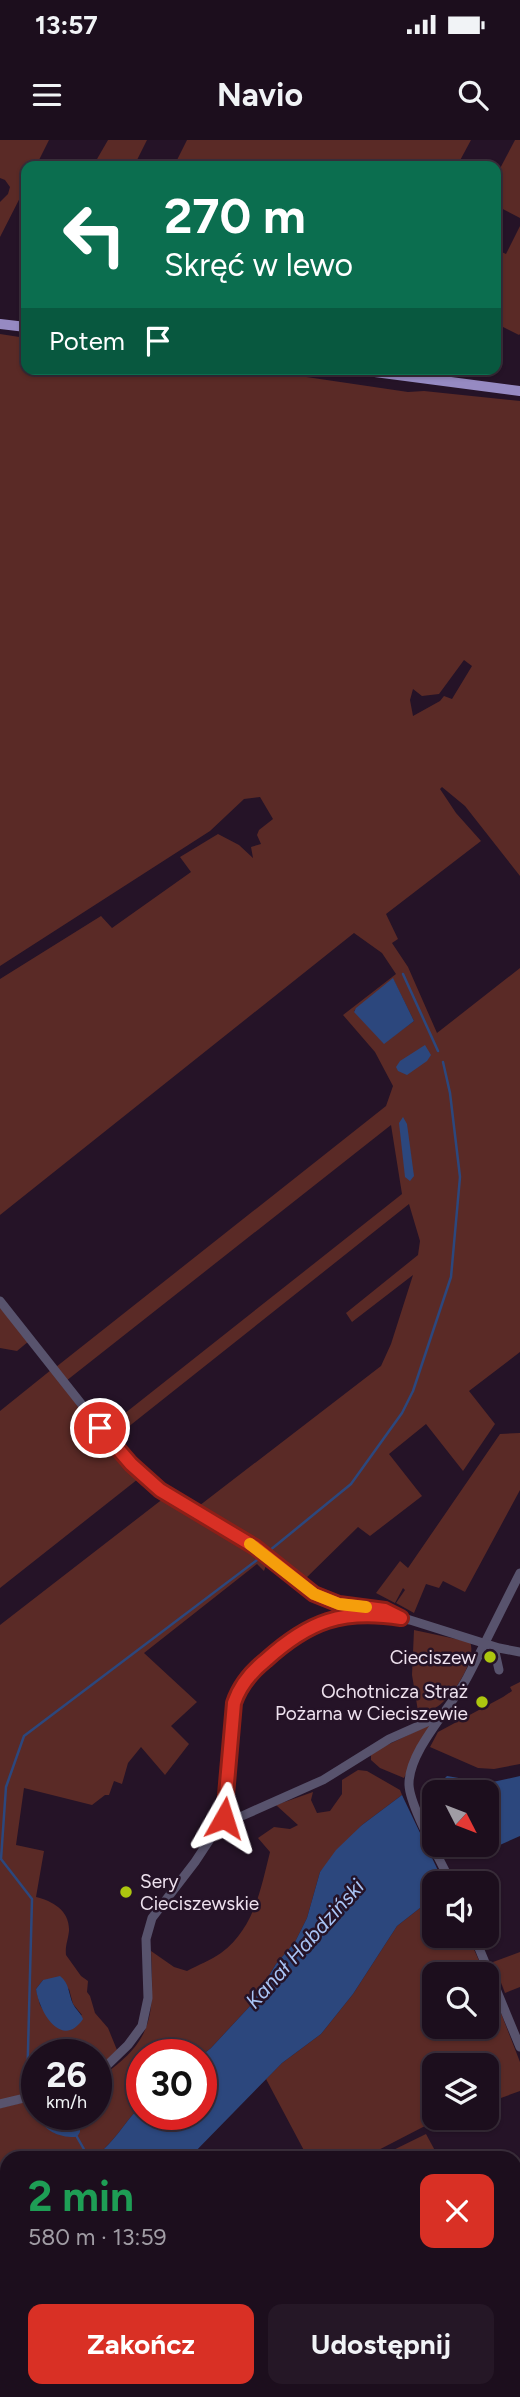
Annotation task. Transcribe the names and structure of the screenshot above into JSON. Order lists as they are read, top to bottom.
{
  "water": ["Kanał Habdziński"],
  "places": ["Cieciszew", "Ochotnicza Straż Pożarna w Cieciszewie", "Sery Cieciszewskie"],
  "north": "bottom right",
  "page": {
    "status": "13:57",
    "header": "Navio",
    "turn": ["270 m", "Skręć w lewo"],
    "then": "Potem",
    "speed": "26 km/h",
    "limit": "30",
    "heading": ["2 min", "580 m · 13:59"],
    "buttons": ["Zakończ", "Udostępnij"]
  }
}
